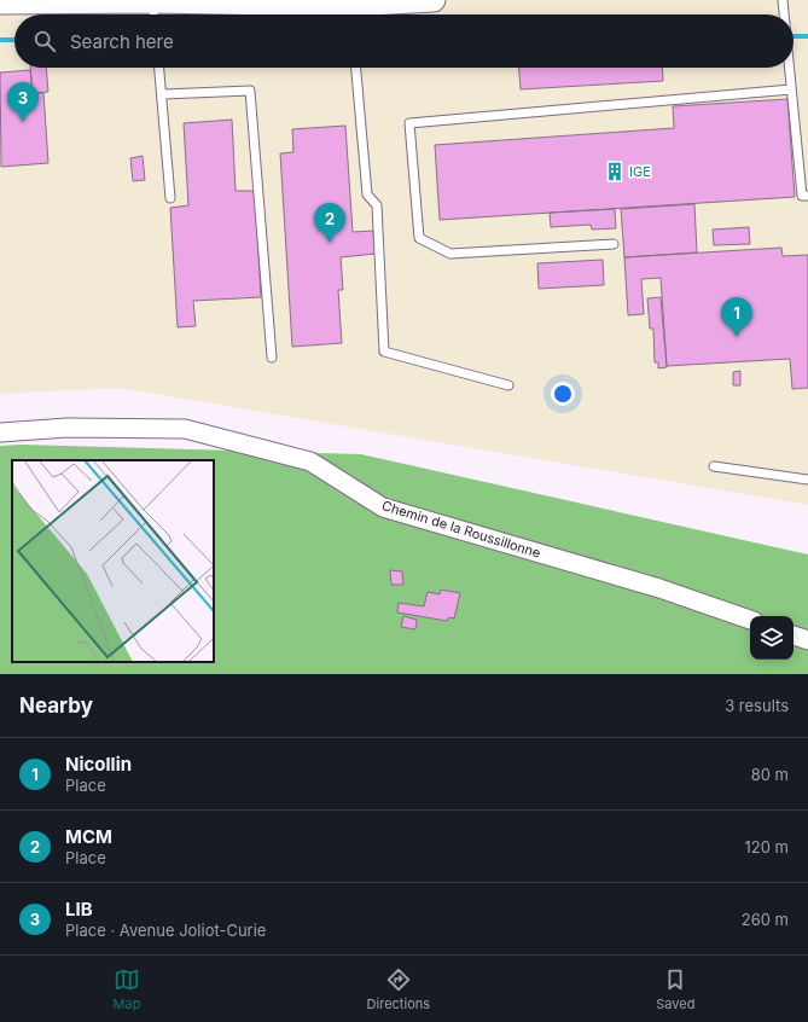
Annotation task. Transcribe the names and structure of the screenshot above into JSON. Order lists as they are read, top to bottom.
{
  "streets": {
    "street": ["Chemin de la Roussillonne"]
  },
  "places": {
    "building": ["IGE"]
  },
  "page": {
    "search": "Search here",
    "pins": ["3", "2", "1"],
    "heading": ["Nearby", "3 results"],
    "list": [
      {
        "mark": "1",
        "name": "Nicollin",
        "note": "Place",
        "value": "80 m"
      },
      {
        "mark": "2",
        "name": "MCM",
        "note": "Place",
        "value": "120 m"
      },
      {
        "mark": "3",
        "name": "LIB",
        "note": "Place · Avenue Joliot-Curie",
        "value": "260 m"
      }
    ],
    "nav": ["Map", "Directions", "Saved"]
  }
}
